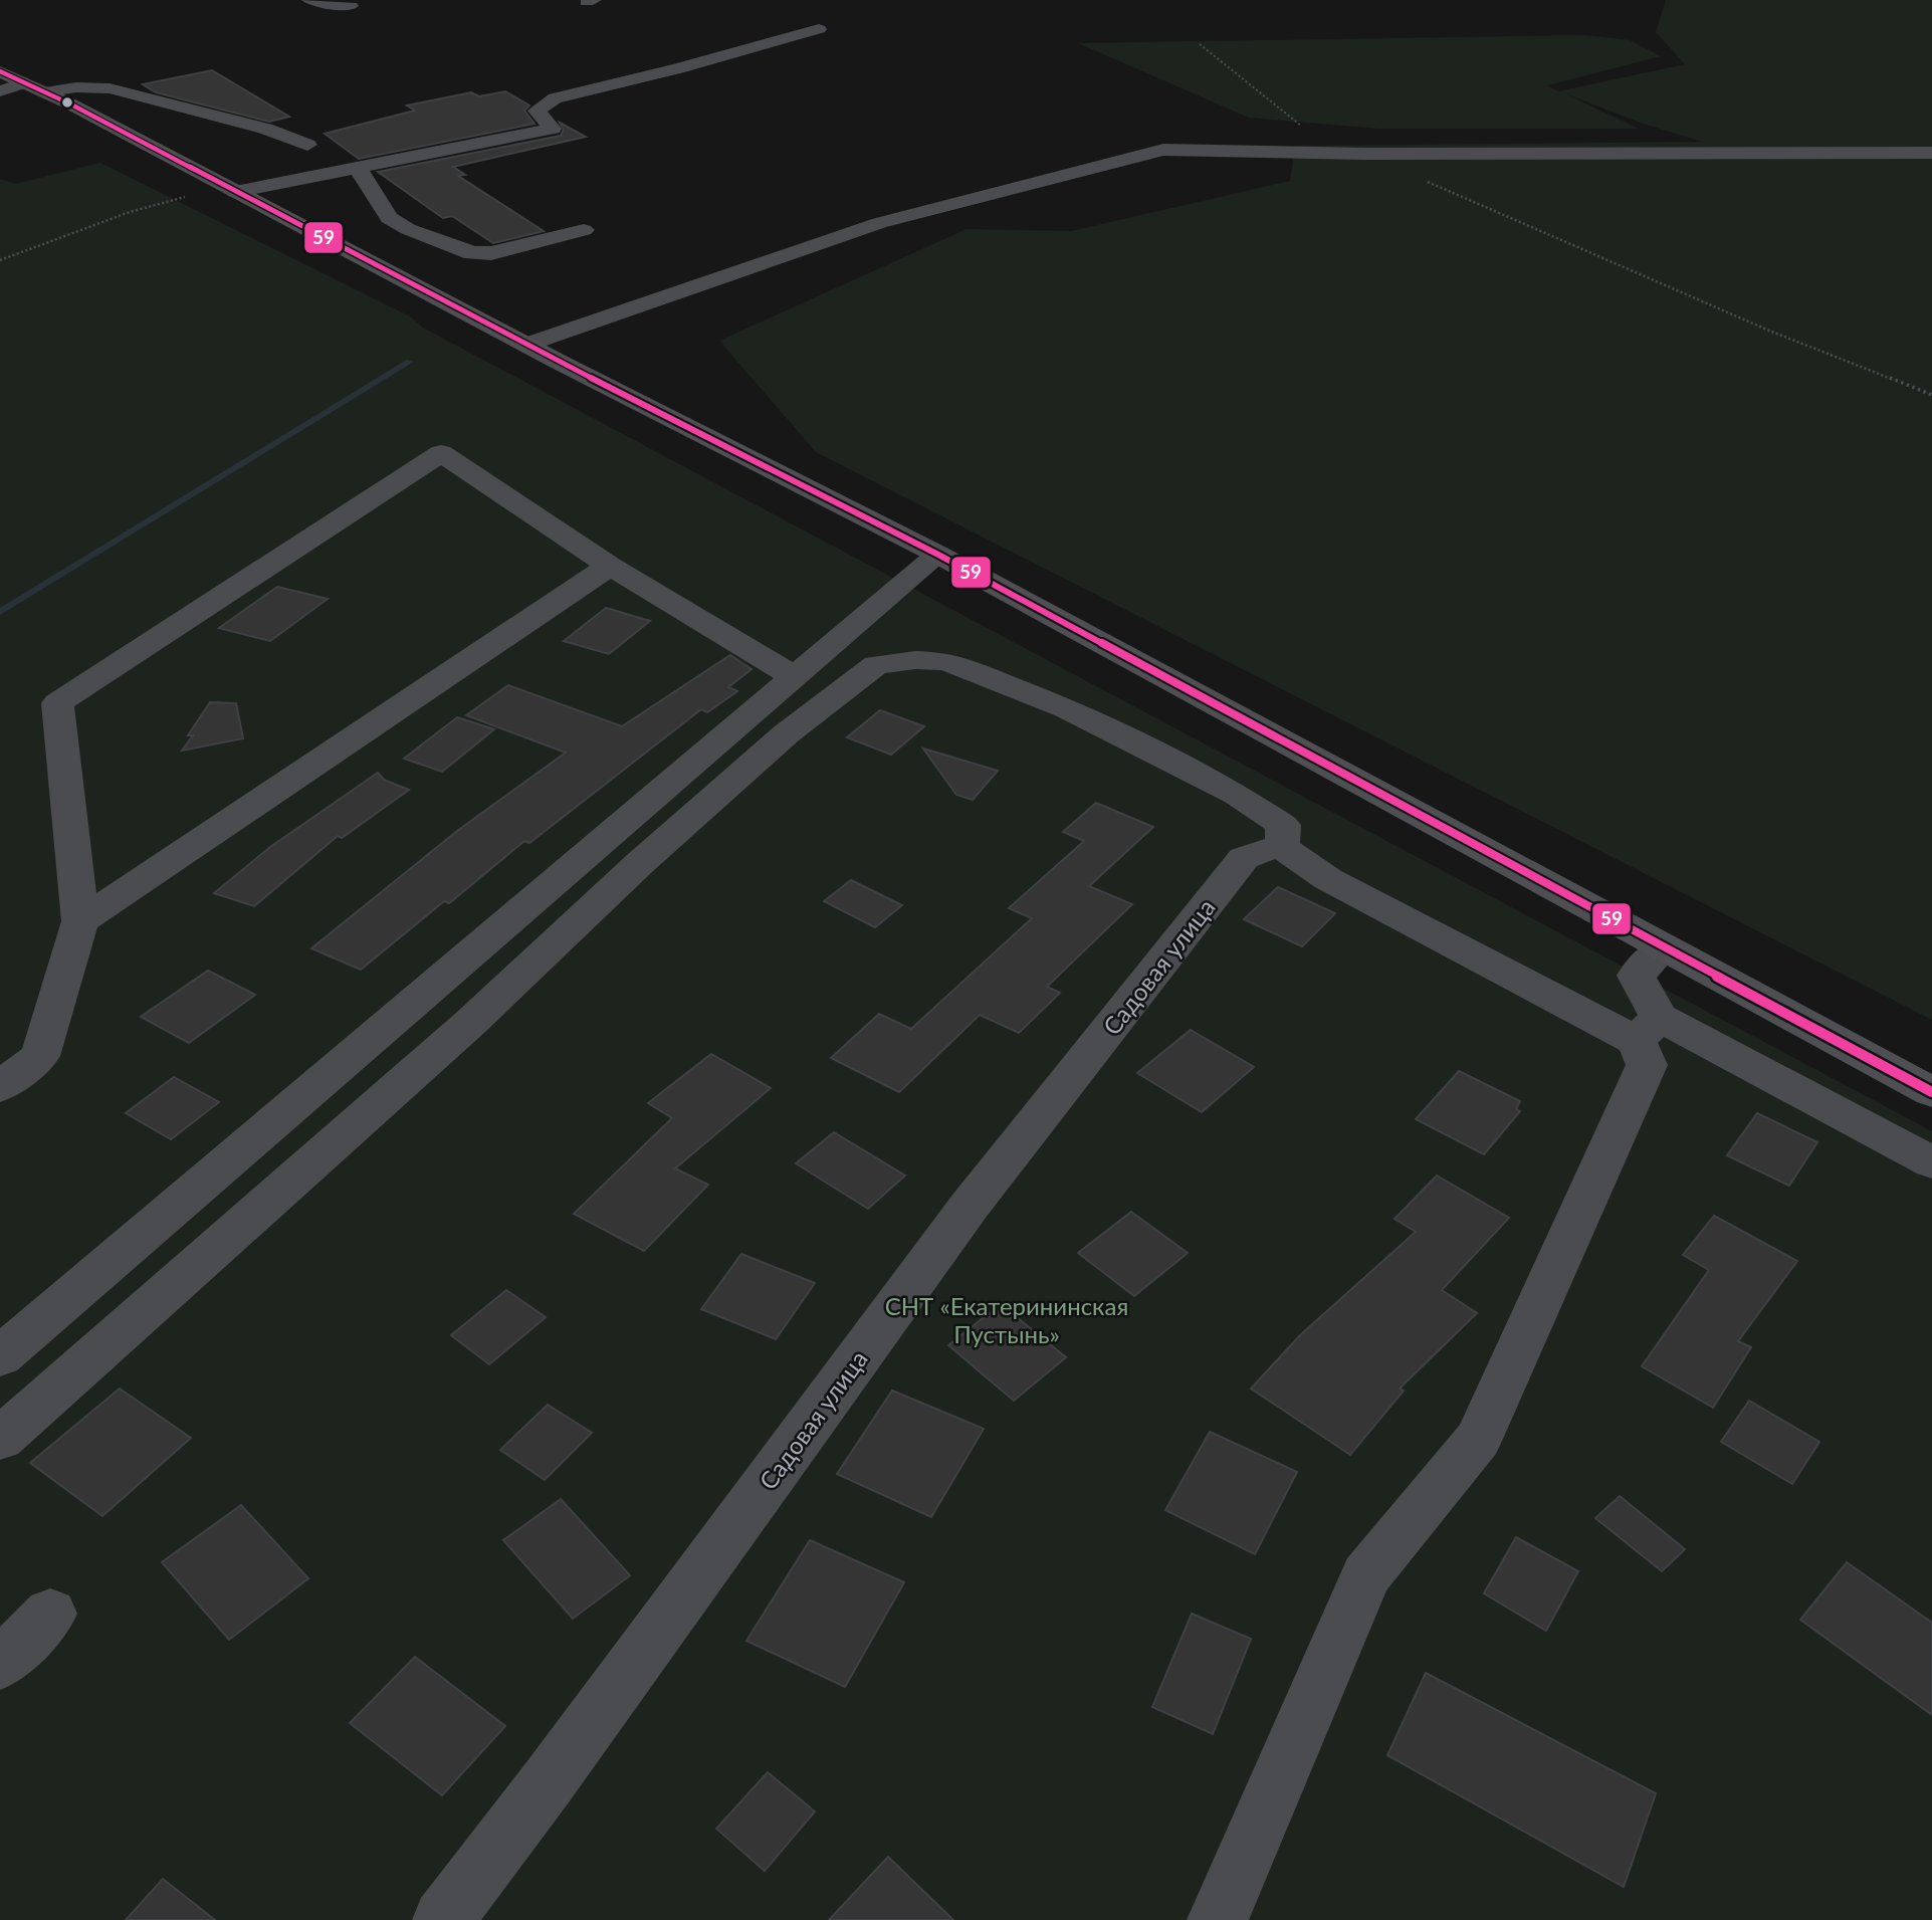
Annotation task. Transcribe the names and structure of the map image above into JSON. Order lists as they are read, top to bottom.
{
  "streets": {
    "street": ["Садовая улица"]
  },
  "parks": ["СНТ «Екатерининская Пустынь»"],
  "lines": ["transit line 59"]
}
